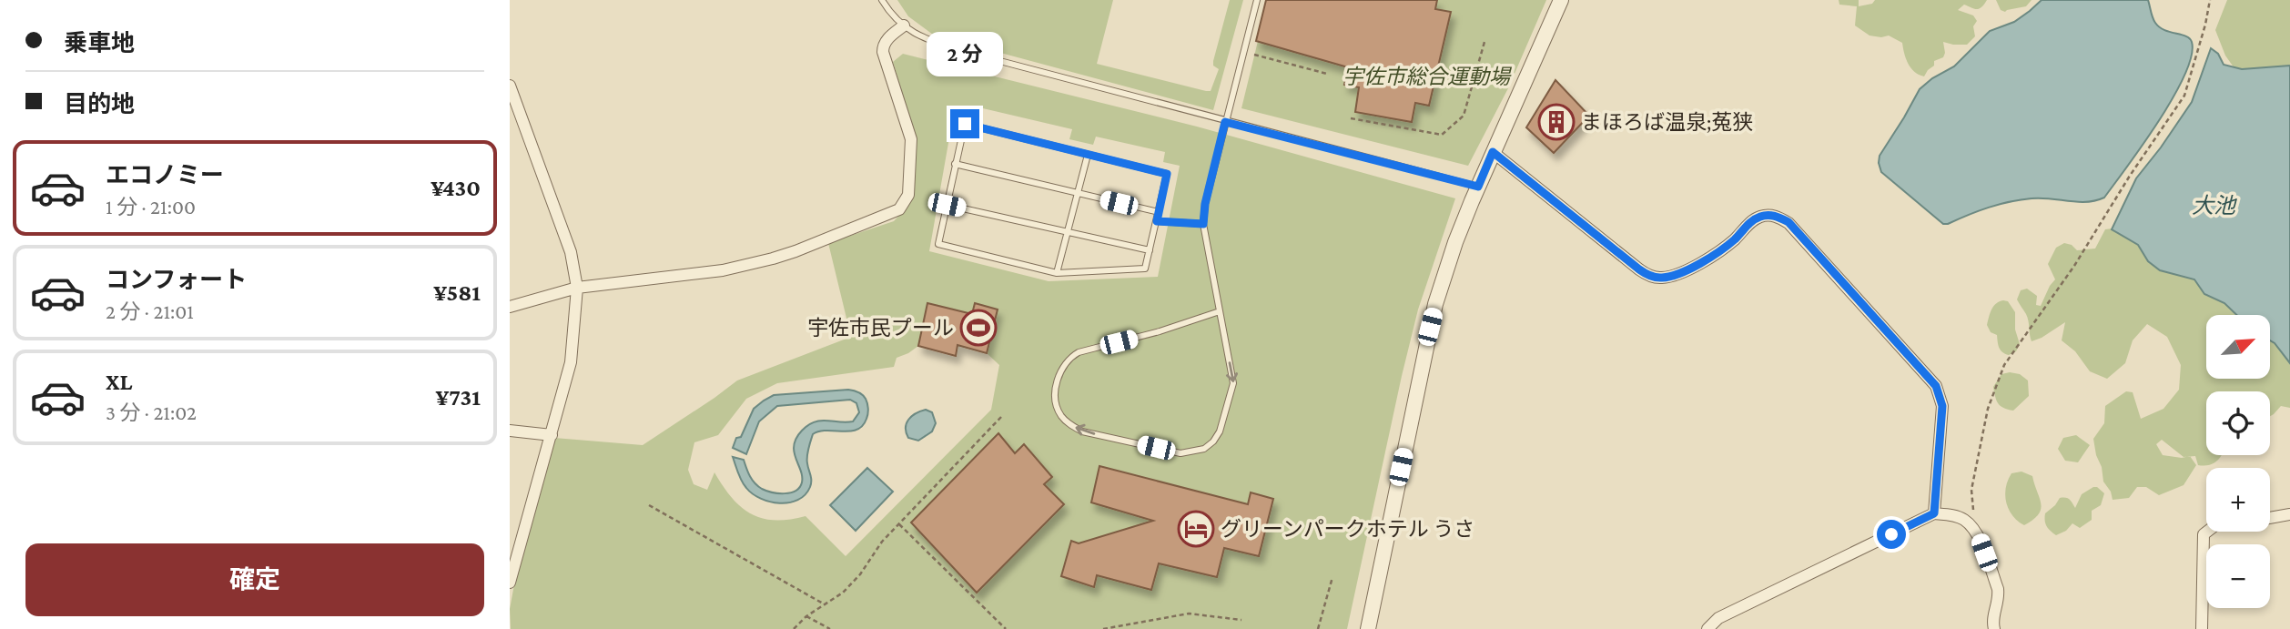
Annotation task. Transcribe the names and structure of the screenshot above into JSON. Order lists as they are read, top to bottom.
{
  "water": ["大池"],
  "parks": ["宇佐市総合運動場"],
  "places": {
    "building": ["まほろば温泉;菟狭"],
    "sports": ["宇佐市民プール"],
    "hotel": ["グリーンパークホテル うさ"]
  },
  "north": "top right",
  "page": {
    "banner": ["乗車地", "目的地"],
    "bubble": "2 分",
    "list": [
      {
        "name": "エコノミー",
        "note": "1 分 · 21:00",
        "value": "¥430"
      },
      {
        "name": "コンフォート",
        "note": "2 分 · 21:01",
        "value": "¥581"
      },
      {
        "name": "XL",
        "note": "3 分 · 21:02",
        "value": "¥731"
      }
    ],
    "map_buttons": ["+", "−"],
    "buttons": "確定"
  }
}
